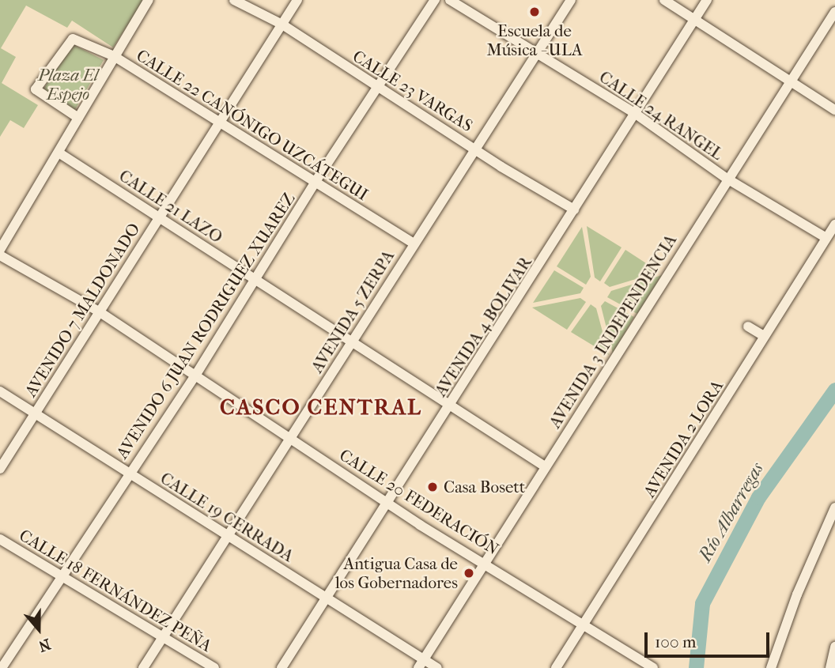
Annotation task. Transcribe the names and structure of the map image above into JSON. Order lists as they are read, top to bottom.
{
  "streets": {
    "street": [
      "CALLE 23 VARGAS",
      "CALLE 24 RANGEL",
      "CALLE 22 CANÓNIGO UZCÁTEGUI",
      "CALLE 21 LAZO",
      "AVENIDO 7 MALDONADO",
      "AVENIDA 5 ZERPA",
      "AVENIDO 6 JUAN RODRIGUEZ XUAREZ",
      "AVENIDA 4 BOLIVAR",
      "AVENIDA 3 INDEPENDENCIA",
      "AVENIDA 2 LORA",
      "CALLE 20 FEDERACIÓN",
      "CALLE 19 CERRADA",
      "CALLE 18 FERNÁNDEZ PEÑA"
    ]
  },
  "crossings": [
    ["CALLE 23 VARGAS", "AVENIDO 7 MALDONADO"],
    ["CALLE 23 VARGAS", "AVENIDA 5 ZERPA"],
    ["CALLE 23 VARGAS", "AVENIDO 6 JUAN RODRIGUEZ XUAREZ"],
    ["CALLE 23 VARGAS", "AVENIDA 4 BOLIVAR"],
    ["CALLE 24 RANGEL", "AVENIDA 5 ZERPA"],
    ["CALLE 24 RANGEL", "AVENIDA 4 BOLIVAR"],
    ["CALLE 24 RANGEL", "AVENIDA 3 INDEPENDENCIA"],
    ["CALLE 24 RANGEL", "AVENIDA 2 LORA"],
    ["CALLE 22 CANÓNIGO UZCÁTEGUI", "AVENIDO 7 MALDONADO"],
    ["CALLE 22 CANÓNIGO UZCÁTEGUI", "AVENIDA 5 ZERPA"],
    ["CALLE 22 CANÓNIGO UZCÁTEGUI", "AVENIDO 6 JUAN RODRIGUEZ XUAREZ"],
    ["CALLE 21 LAZO", "AVENIDO 7 MALDONADO"],
    ["CALLE 21 LAZO", "AVENIDA 5 ZERPA"],
    ["CALLE 21 LAZO", "AVENIDO 6 JUAN RODRIGUEZ XUAREZ"],
    ["CALLE 21 LAZO", "AVENIDA 4 BOLIVAR"],
    ["CALLE 21 LAZO", "AVENIDA 3 INDEPENDENCIA"],
    ["AVENIDO 7 MALDONADO", "CALLE 20 FEDERACIÓN"],
    ["AVENIDO 7 MALDONADO", "CALLE 19 CERRADA"],
    ["AVENIDA 5 ZERPA", "CALLE 20 FEDERACIÓN"],
    ["AVENIDA 5 ZERPA", "CALLE 19 CERRADA"],
    ["AVENIDA 5 ZERPA", "CALLE 18 FERNÁNDEZ PEÑA"],
    ["AVENIDO 6 JUAN RODRIGUEZ XUAREZ", "CALLE 20 FEDERACIÓN"],
    ["AVENIDO 6 JUAN RODRIGUEZ XUAREZ", "CALLE 19 CERRADA"],
    ["AVENIDO 6 JUAN RODRIGUEZ XUAREZ", "CALLE 18 FERNÁNDEZ PEÑA"],
    ["AVENIDA 4 BOLIVAR", "CALLE 20 FEDERACIÓN"],
    ["AVENIDA 4 BOLIVAR", "CALLE 19 CERRADA"],
    ["AVENIDA 3 INDEPENDENCIA", "CALLE 20 FEDERACIÓN"],
    ["AVENIDA 3 INDEPENDENCIA", "CALLE 19 CERRADA"],
    ["AVENIDA 2 LORA", "CALLE 20 FEDERACIÓN"]
  ],
  "districts": ["CASCO CENTRAL"],
  "water": ["Río Albarregas"],
  "parks": ["Plaza El Espejo"],
  "places": ["Escuela de Música - ULA", "Casa Bosett", "Antigua Casa de los Gobernadores"],
  "scale_bar": "100 m",
  "north": "bottom"
}
